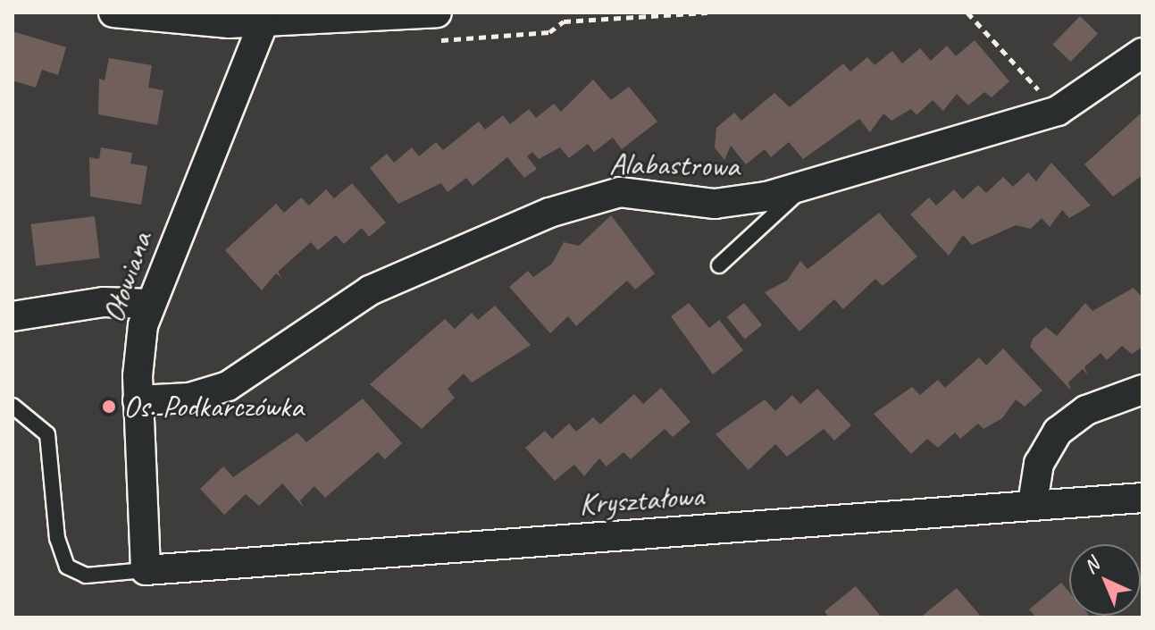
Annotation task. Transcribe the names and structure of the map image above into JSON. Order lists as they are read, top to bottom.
{
  "streets": {
    "street": ["Alabastrowa", "Ołowiana", "Kryształowa"]
  },
  "crossings": [
    ["Alabastrowa", "Ołowiana"],
    ["Ołowiana", "Kryształowa"]
  ],
  "places": ["Os. Podkarczówka"],
  "north": "top left"
}
